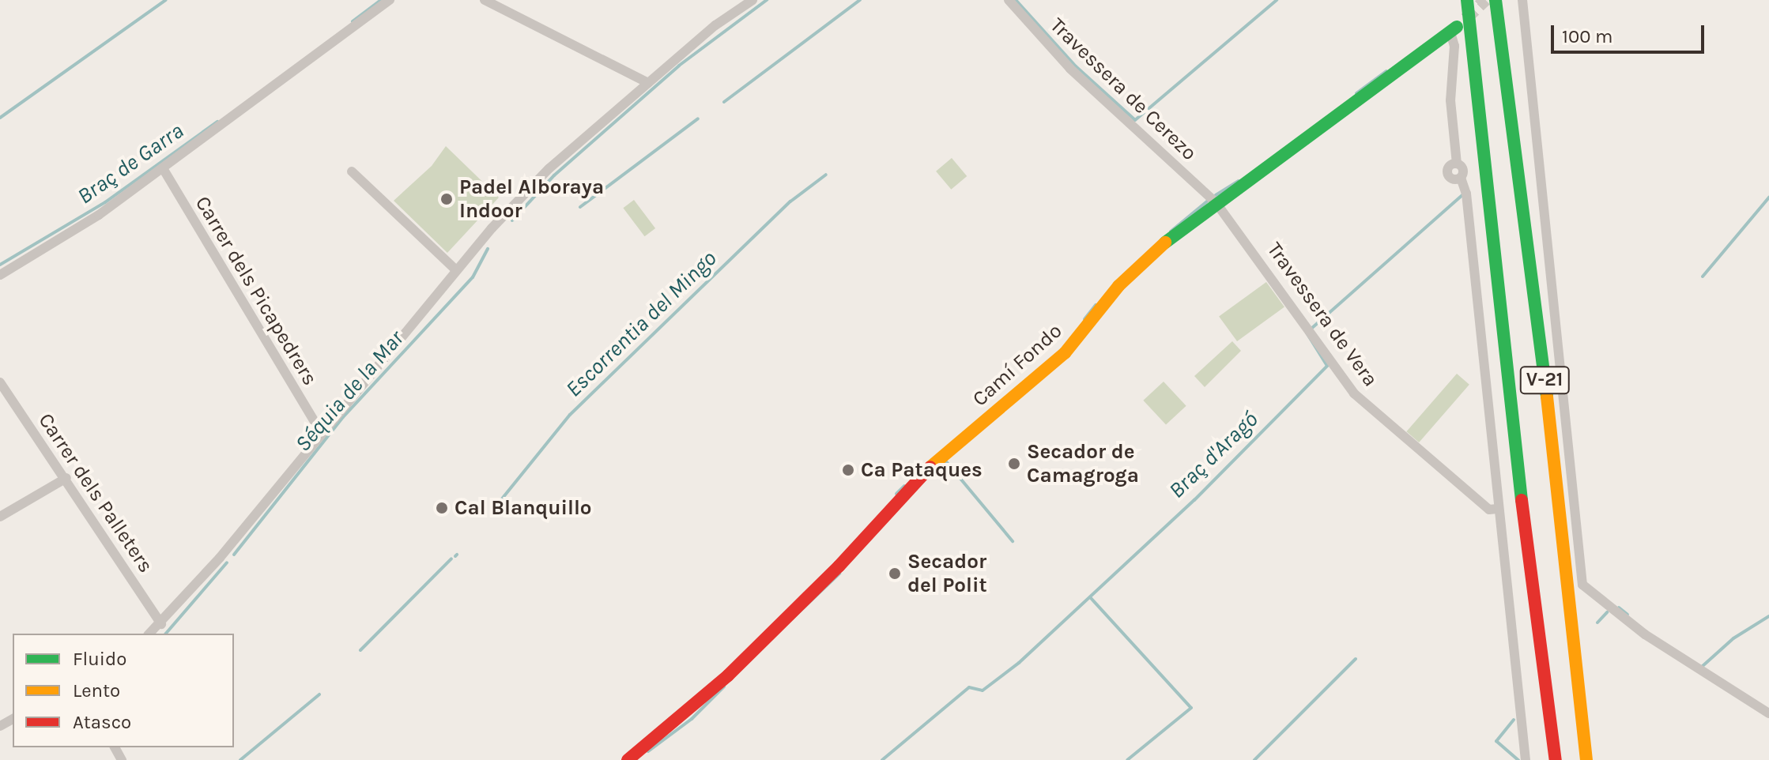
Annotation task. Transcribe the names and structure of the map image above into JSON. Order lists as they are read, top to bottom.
{
  "streets": {
    "main road": ["Camí Fondo", "V-21"],
    "street": [
      "Travessera de Cerezo",
      "Carrer dels Picapedrers",
      "Travessera de Vera",
      "Carrer dels Palleters"
    ]
  },
  "crossings": [
    ["Travessera de Cerezo", "Travessera de Vera"],
    ["Travessera de Cerezo", "Camí Fondo"],
    ["Travessera de Vera", "Camí Fondo"]
  ],
  "water": [
    "Braç de Garra",
    "Escorrentia del Mingo",
    "Séquia de la Mar",
    "Braç d'Aragó"
  ],
  "places": [
    "Padel Alboraya Indoor",
    "Secador de Camagroga",
    "Ca Pataques",
    "Cal Blanquillo",
    "Secador del Polit"
  ],
  "legend": ["Fluido", "Lento", "Atasco"],
  "scale_bar": "100 m"
}
